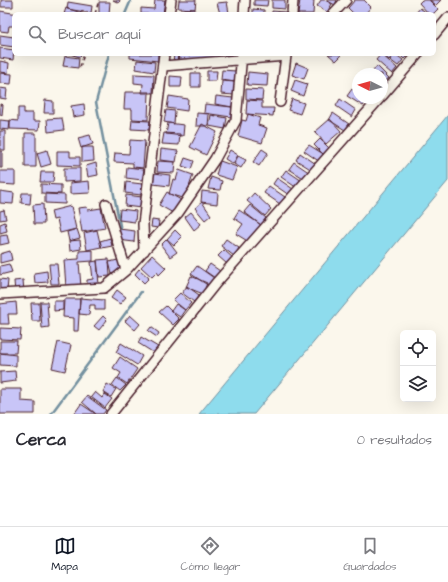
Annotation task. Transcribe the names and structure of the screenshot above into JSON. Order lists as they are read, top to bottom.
{
  "north": "left",
  "page": {
    "search": "Buscar aquí",
    "heading": ["Cerca", "0 resultados"],
    "nav": ["Mapa", "Cómo llegar", "Guardados"]
  }
}
